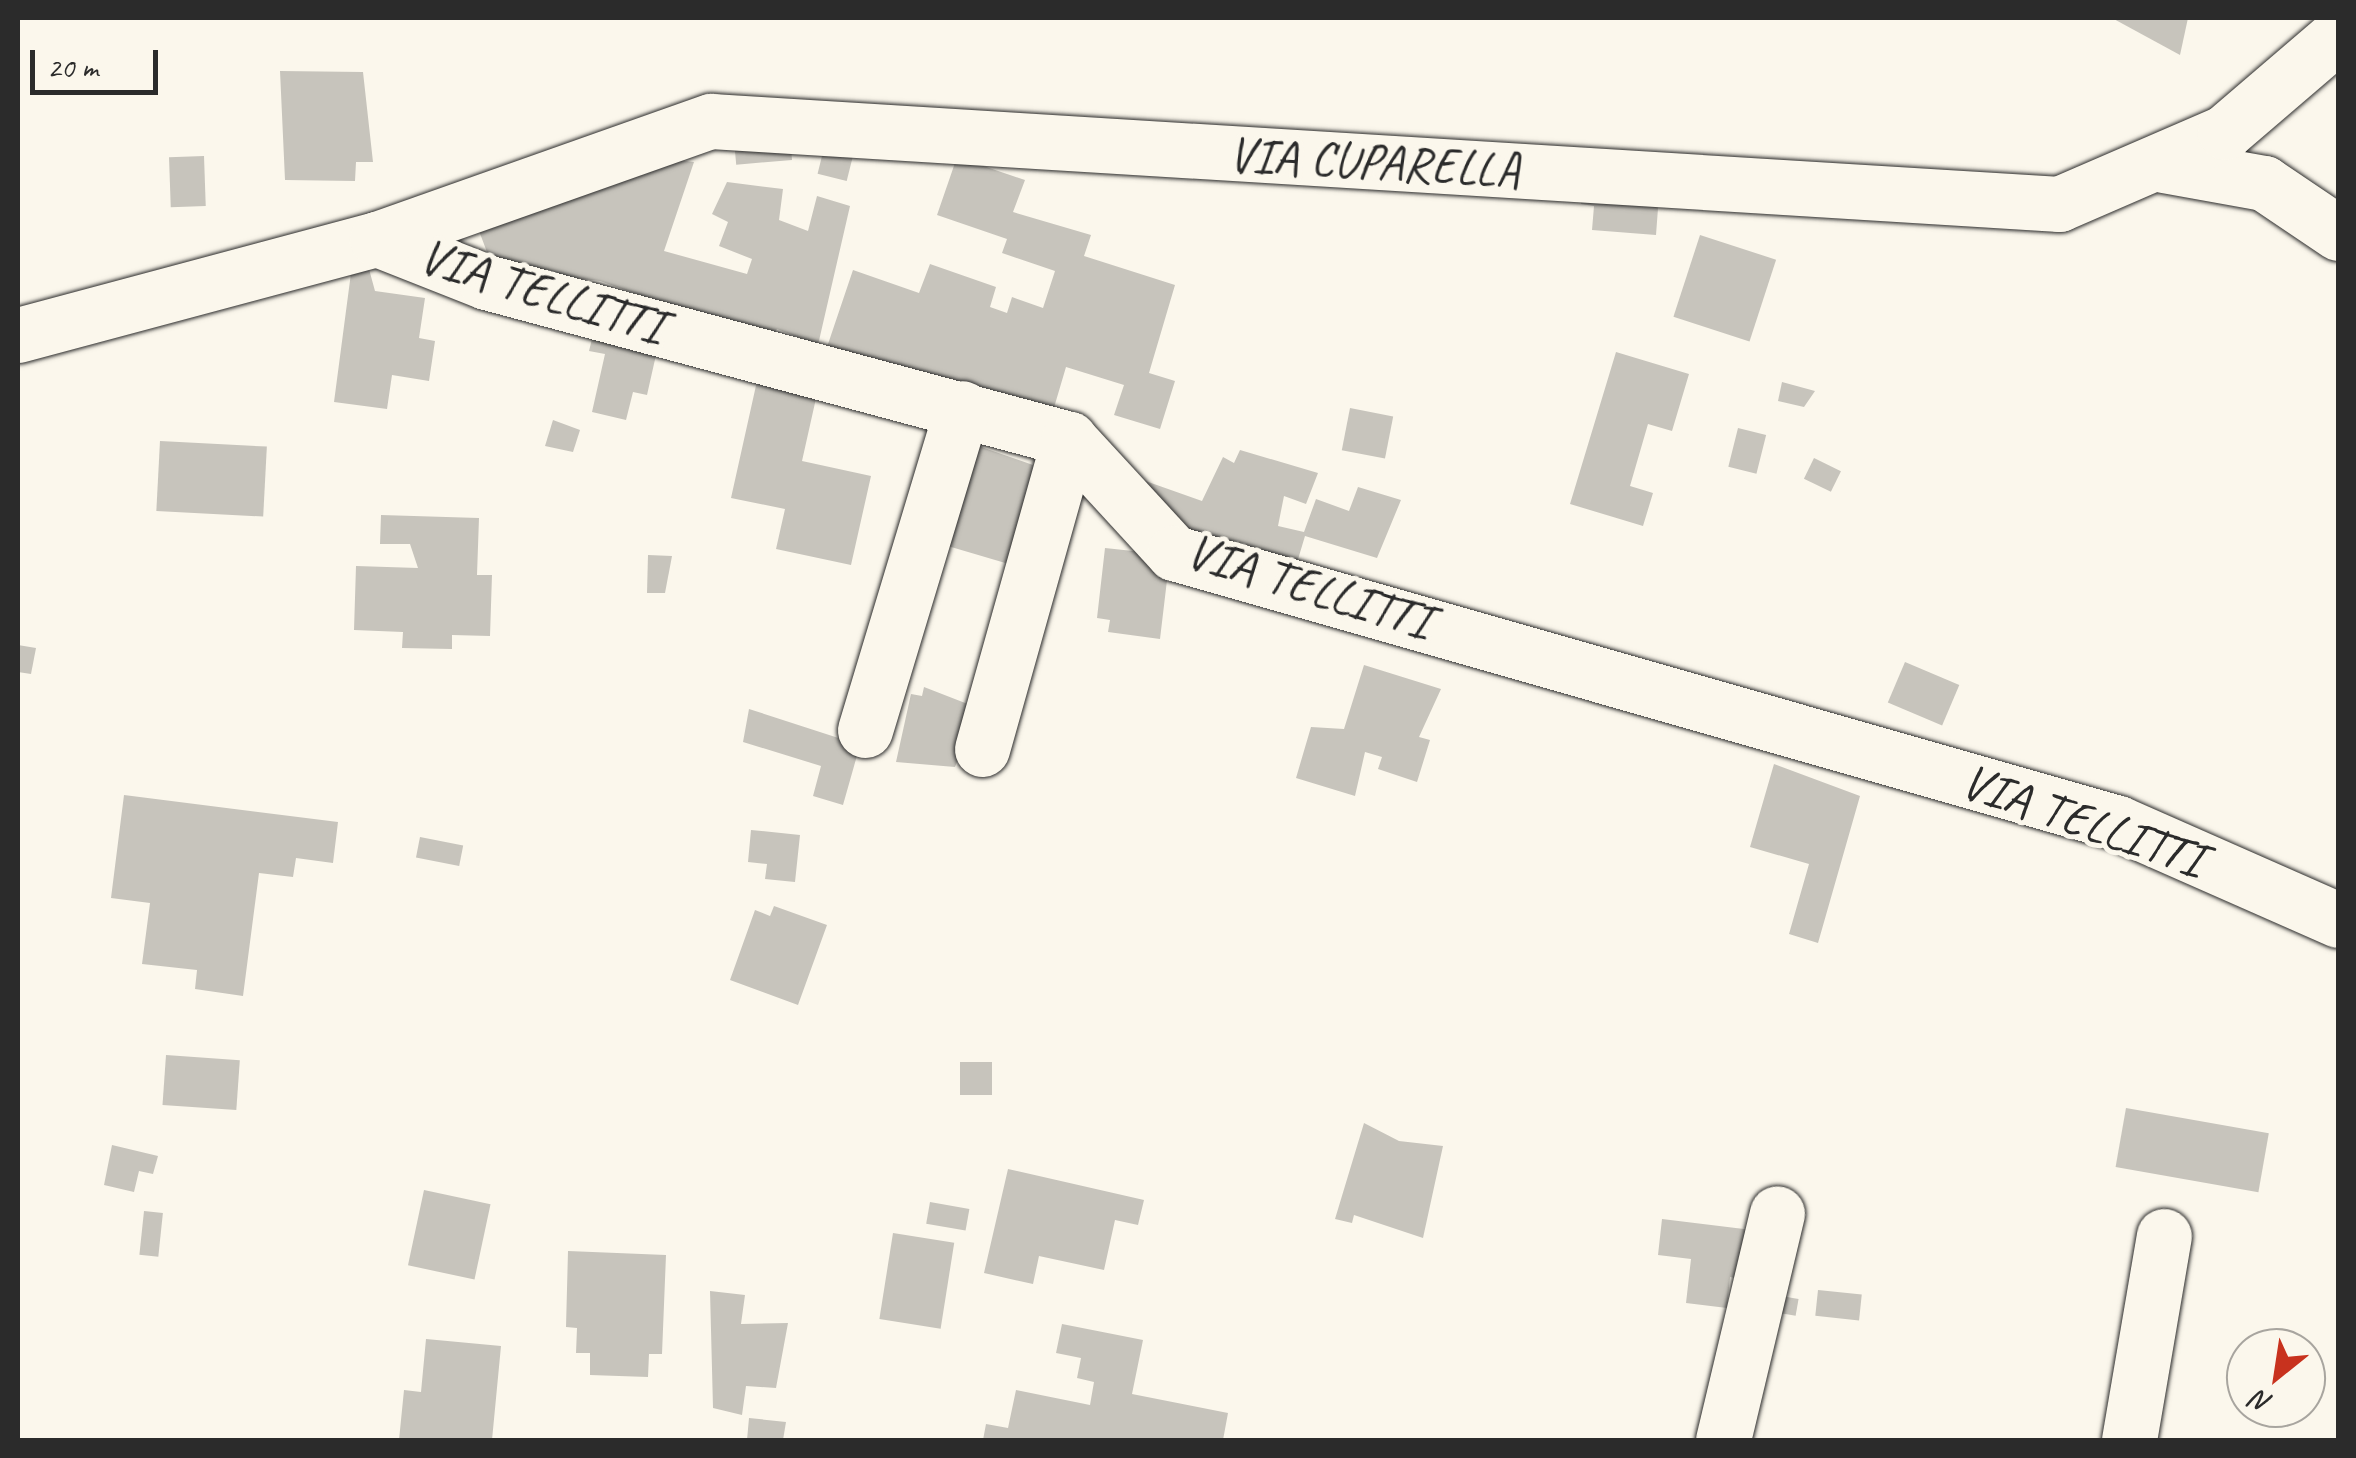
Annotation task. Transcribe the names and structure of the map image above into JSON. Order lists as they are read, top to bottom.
{
  "streets": {
    "street": ["VIA CUPARELLA", "VIA TELLITTI"]
  },
  "crossings": [
    ["VIA CUPARELLA", "VIA TELLITTI"]
  ],
  "scale_bar": "20 m",
  "north": "bottom left"
}
